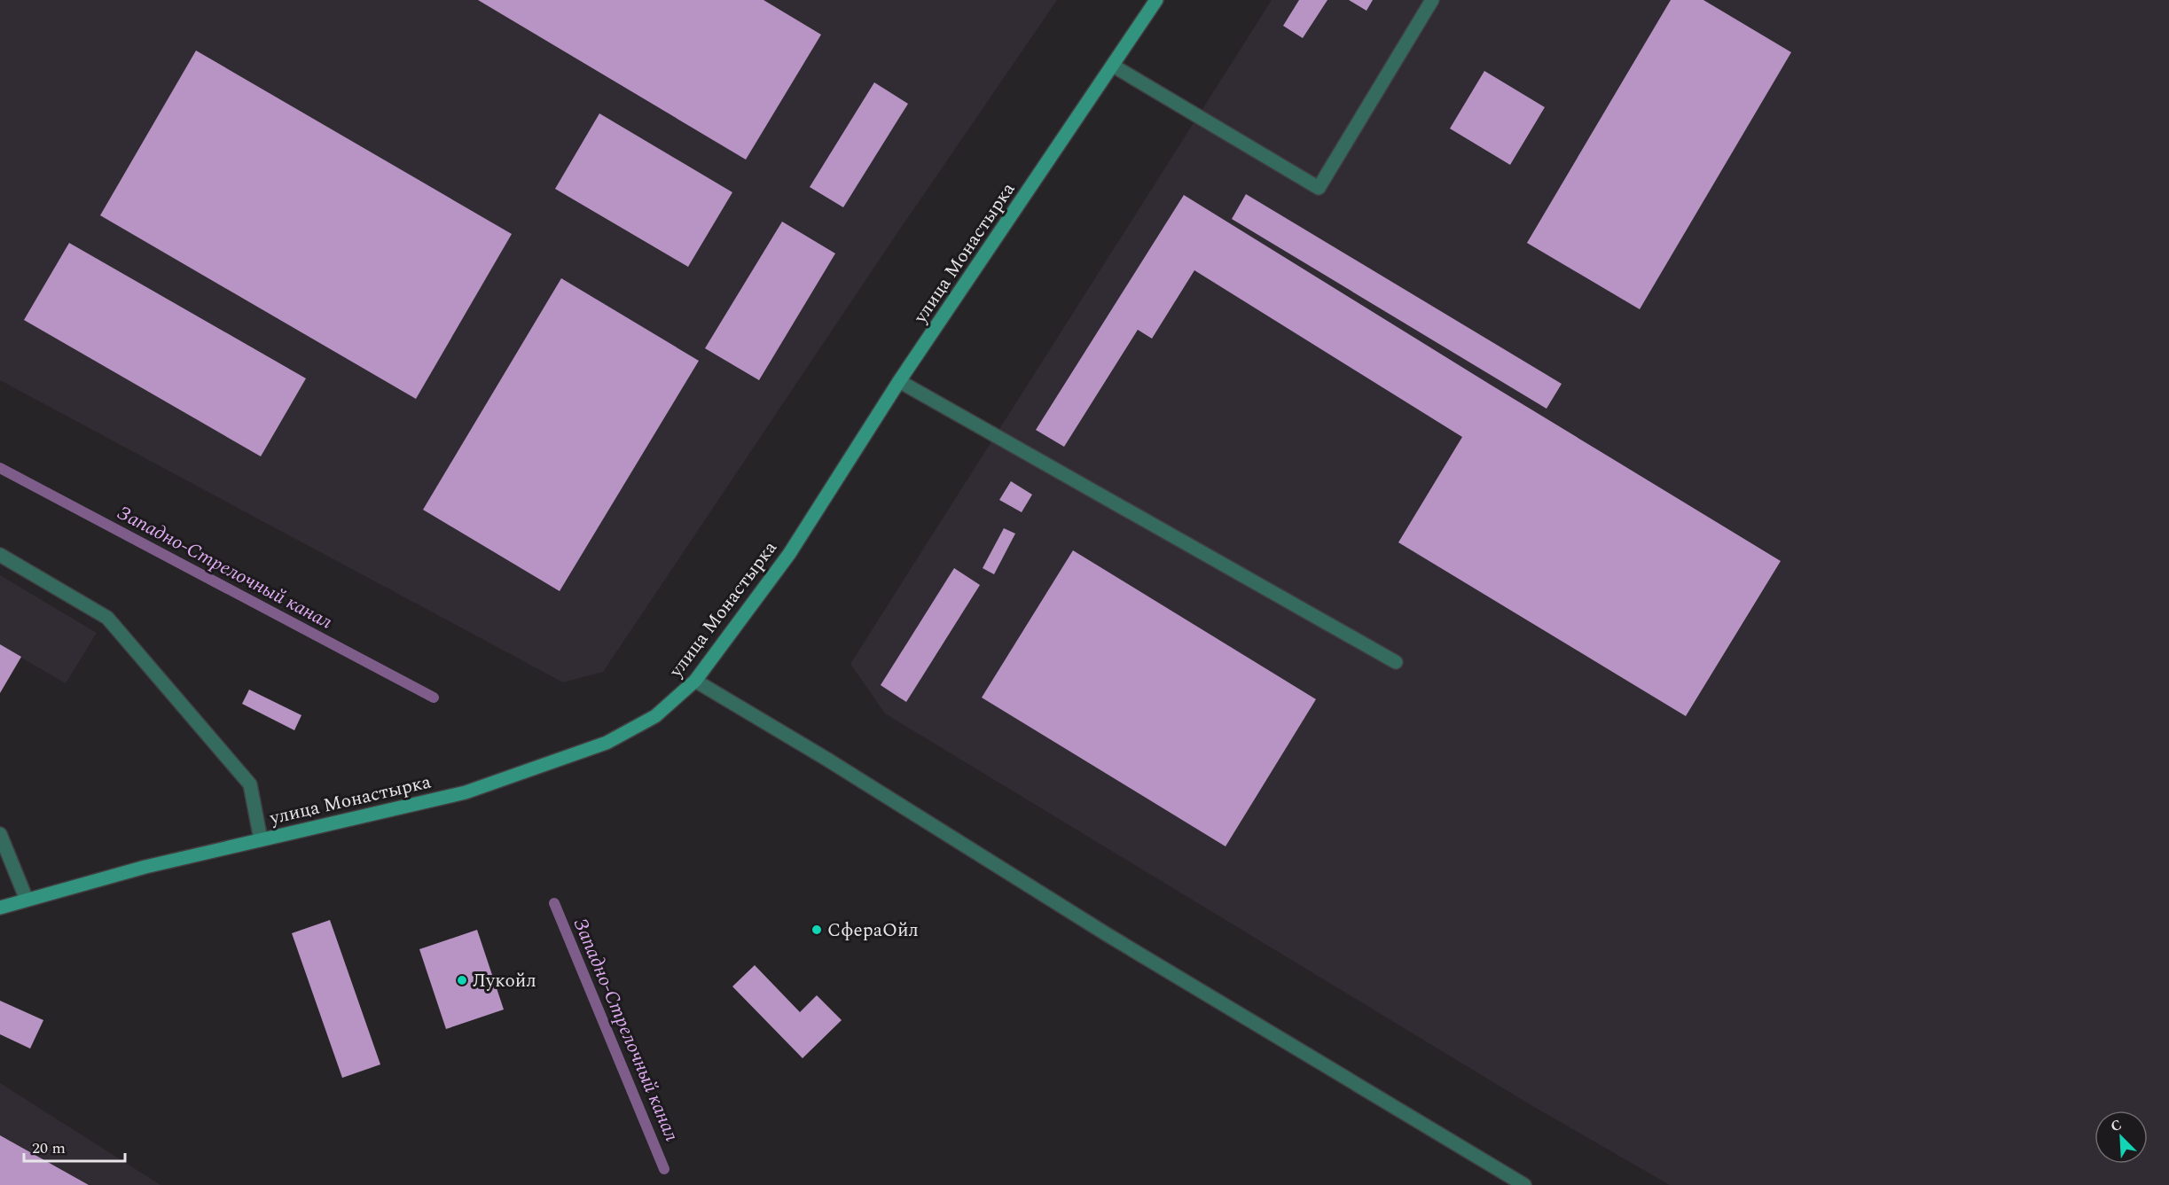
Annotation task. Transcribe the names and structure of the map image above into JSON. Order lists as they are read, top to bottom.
{
  "streets": {
    "street": ["улица Монастырка"]
  },
  "water": ["Западно-Стрелочный канал"],
  "places": ["СфераОйл", "Лукойл"],
  "scale_bar": "20 m",
  "north": "top left"
}
